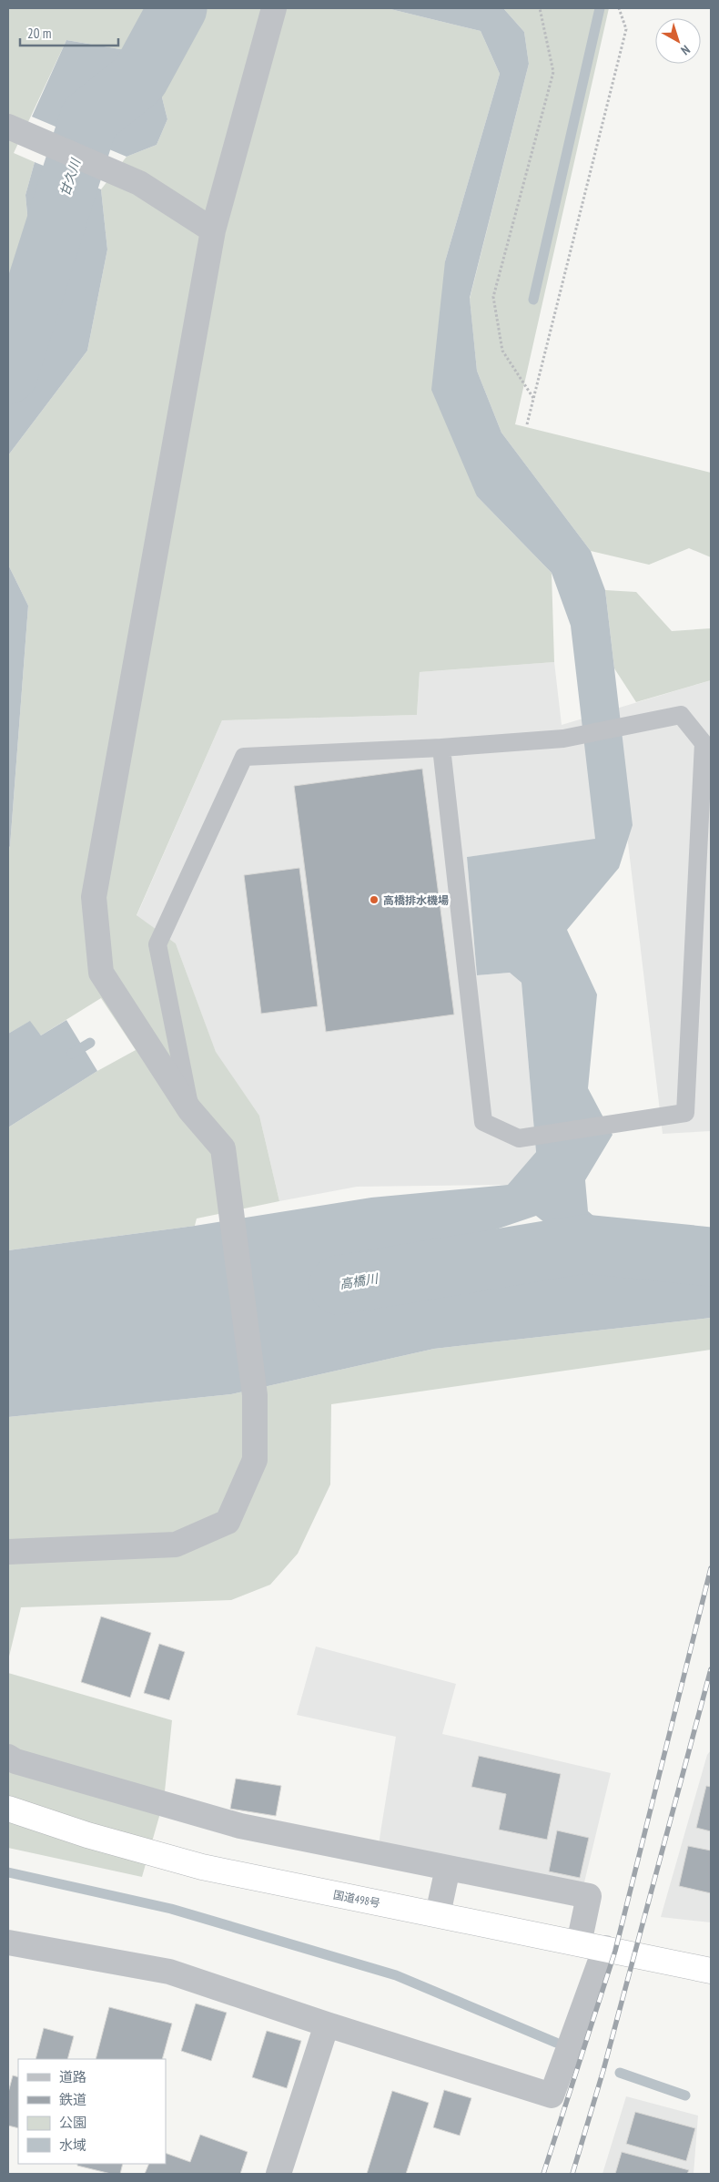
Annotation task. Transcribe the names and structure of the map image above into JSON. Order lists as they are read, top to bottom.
{
  "streets": {
    "highway": ["国道498号"]
  },
  "water": ["甘久川", "高橋川"],
  "places": ["高橋排水機場"],
  "legend": [
    "道路",
    "鉄道",
    "公園",
    "水域"
  ],
  "scale_bar": "20 m",
  "north": "bottom right"
}
